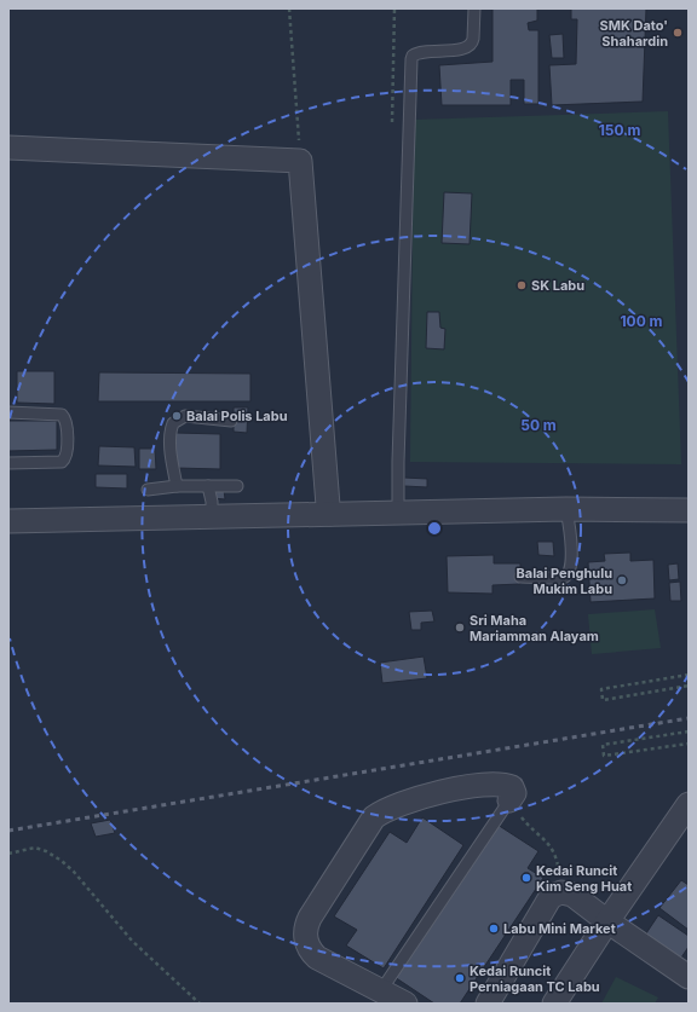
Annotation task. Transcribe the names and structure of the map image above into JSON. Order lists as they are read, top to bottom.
{
  "places": [
    "SMK Dato' Shahardin",
    "SK Labu",
    "Balai Polis Labu",
    "Balai Penghulu Mukim Labu",
    "Sri Maha Mariamman Alayam",
    "Kedai Runcit Kim Seng Huat",
    "Labu Mini Market",
    "Kedai Runcit Perniagaan TC Labu"
  ],
  "rings": ["150 m", "100 m", "50 m"]
}
